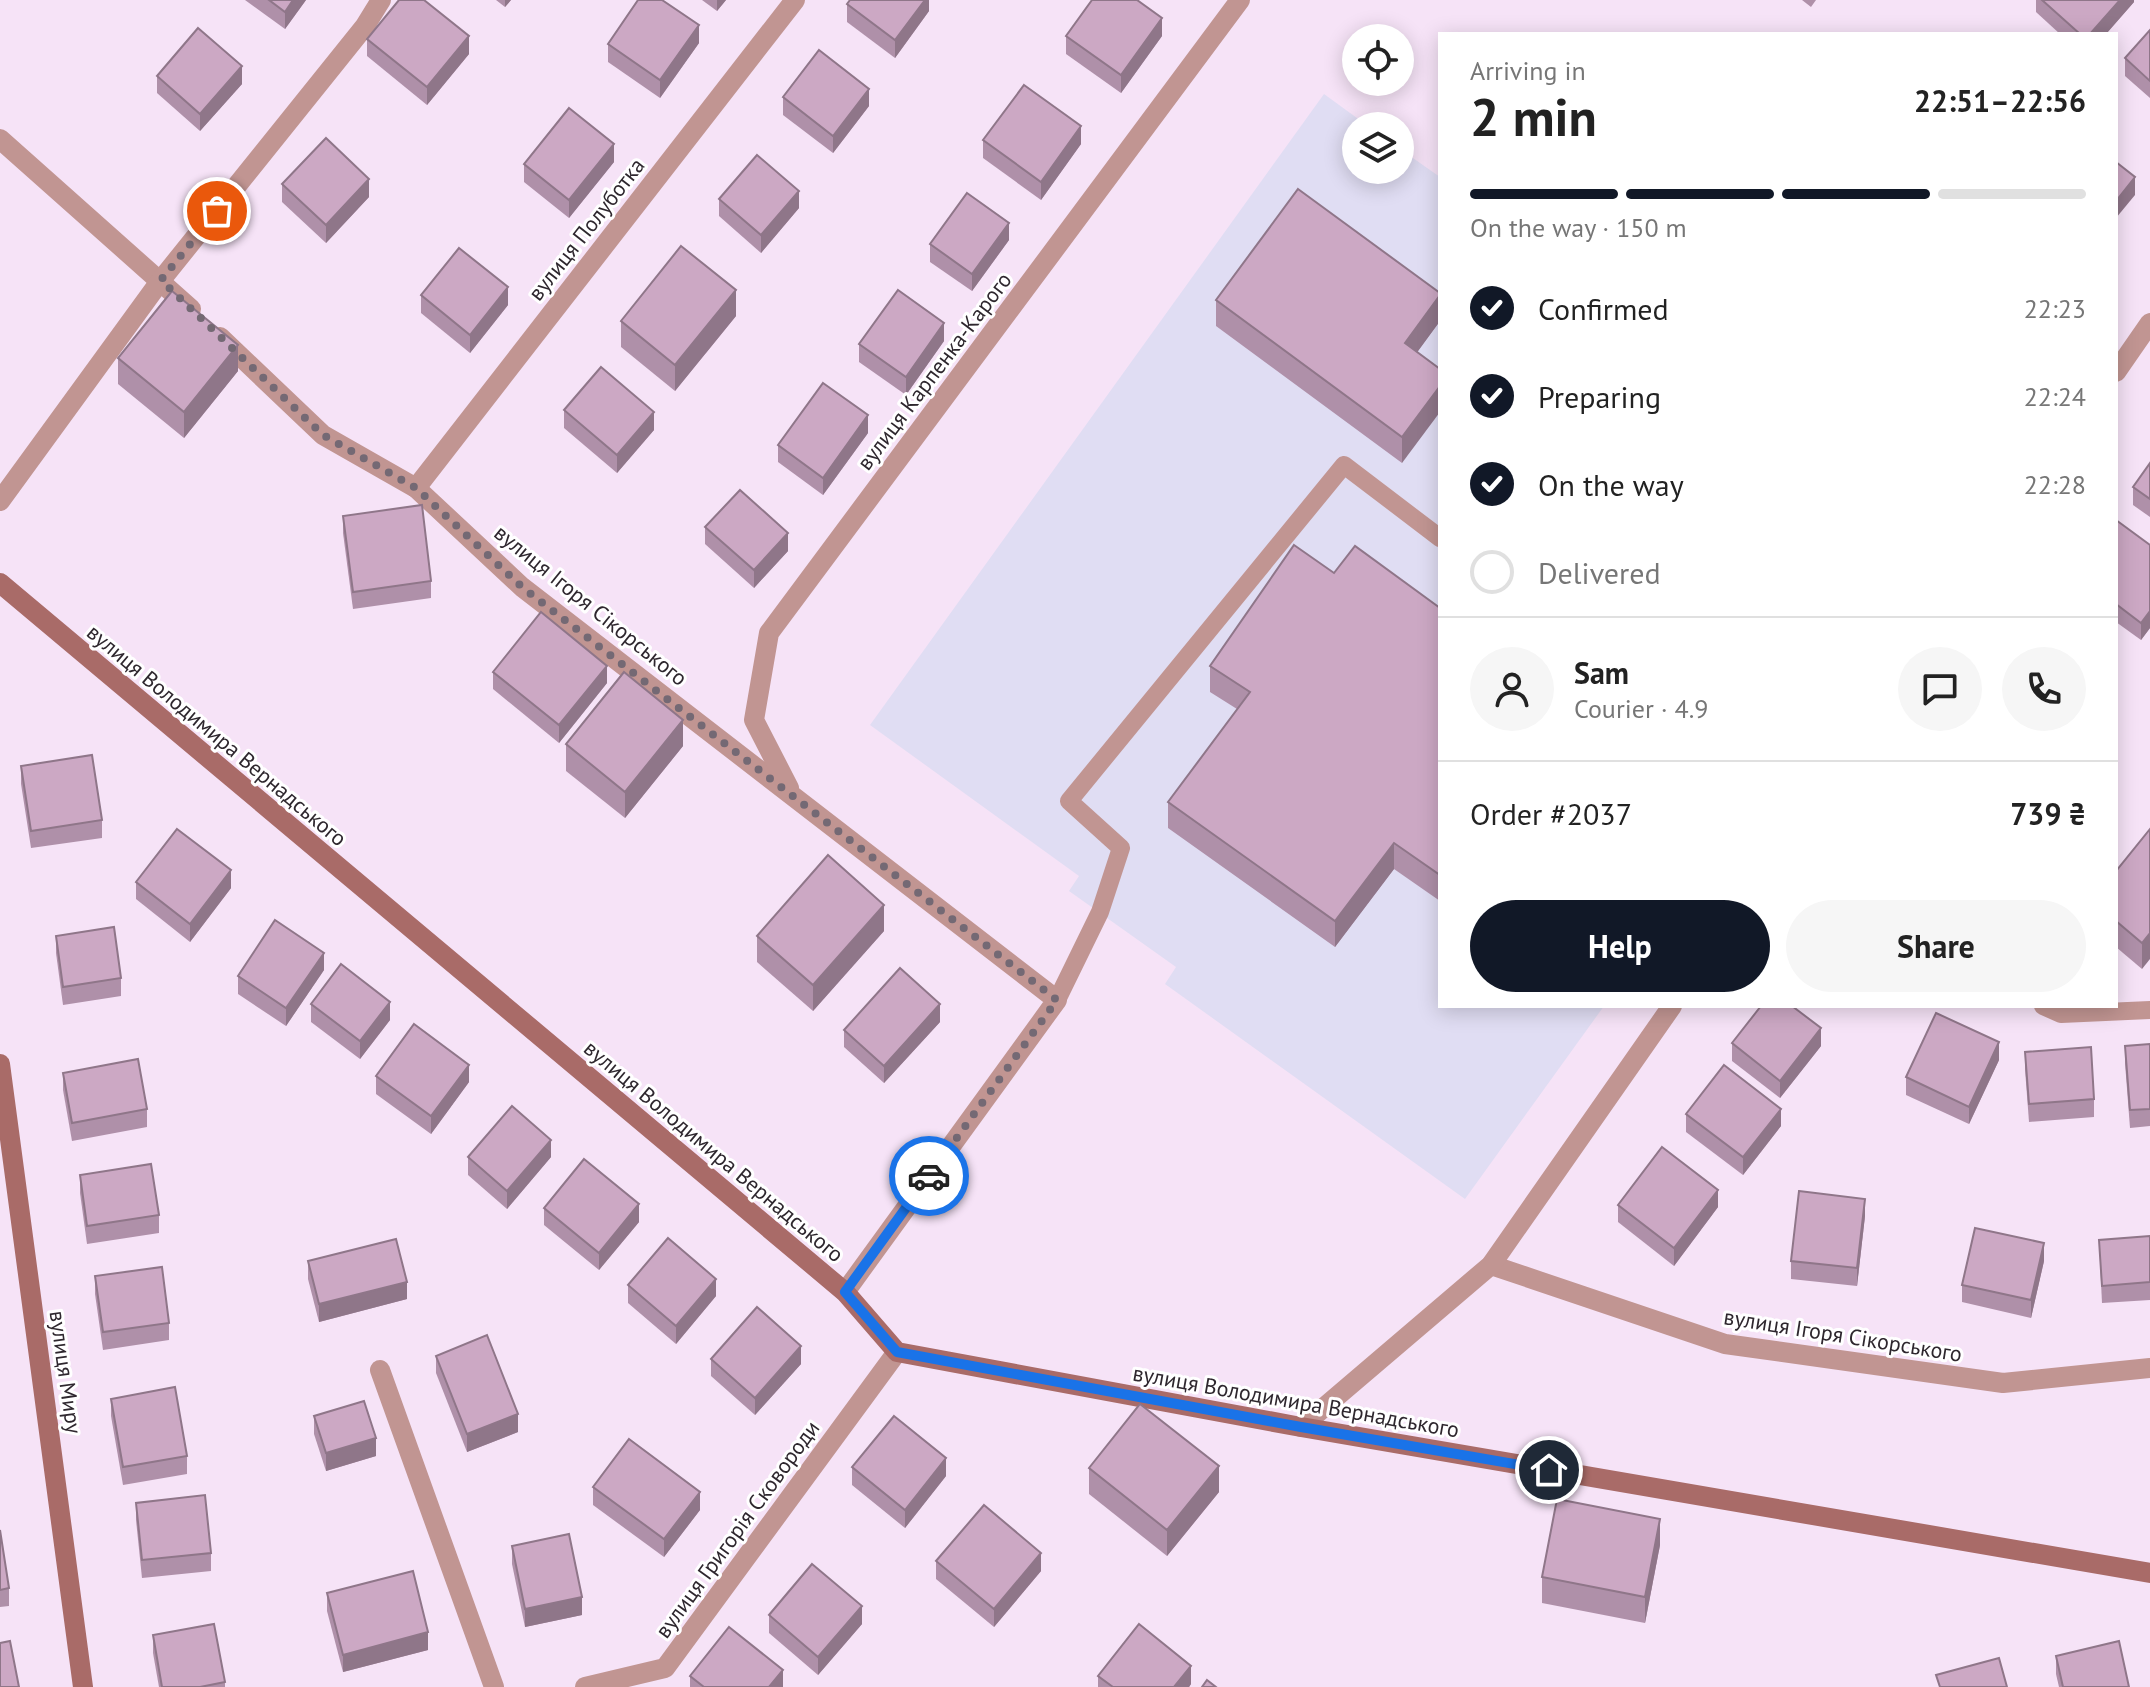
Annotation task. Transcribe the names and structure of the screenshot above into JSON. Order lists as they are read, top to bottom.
{
  "streets": {
    "street": [
      "вулиця Полуботка",
      "вулиця Карпенка-Карого",
      "вулиця Ігоря Сікорського",
      "вулиця Володимира Вернадського",
      "вулиця Миру",
      "вулиця Григорія Сковороди"
    ]
  },
  "crossings": [
    ["вулиця Полуботка", "вулиця Ігоря Сікорського"],
    ["вулиця Карпенка-Карого", "вулиця Ігоря Сікорського"],
    ["вулиця Володимира Вернадського", "вулиця Григорія Сковороди"]
  ],
  "page": {
    "heading": ["2 min", "Arriving in", "22:51–22:56"],
    "panel": [
      "Sam",
      "Courier · 4.9",
      "Order #2037",
      "739 ₴"
    ],
    "bar": "On the way · 150 m",
    "list": [
      ["Confirmed", "22:23"],
      ["Preparing", "22:24"],
      ["On the way", "22:28"],
      "Delivered"
    ],
    "buttons": ["Help", "Share"]
  }
}
